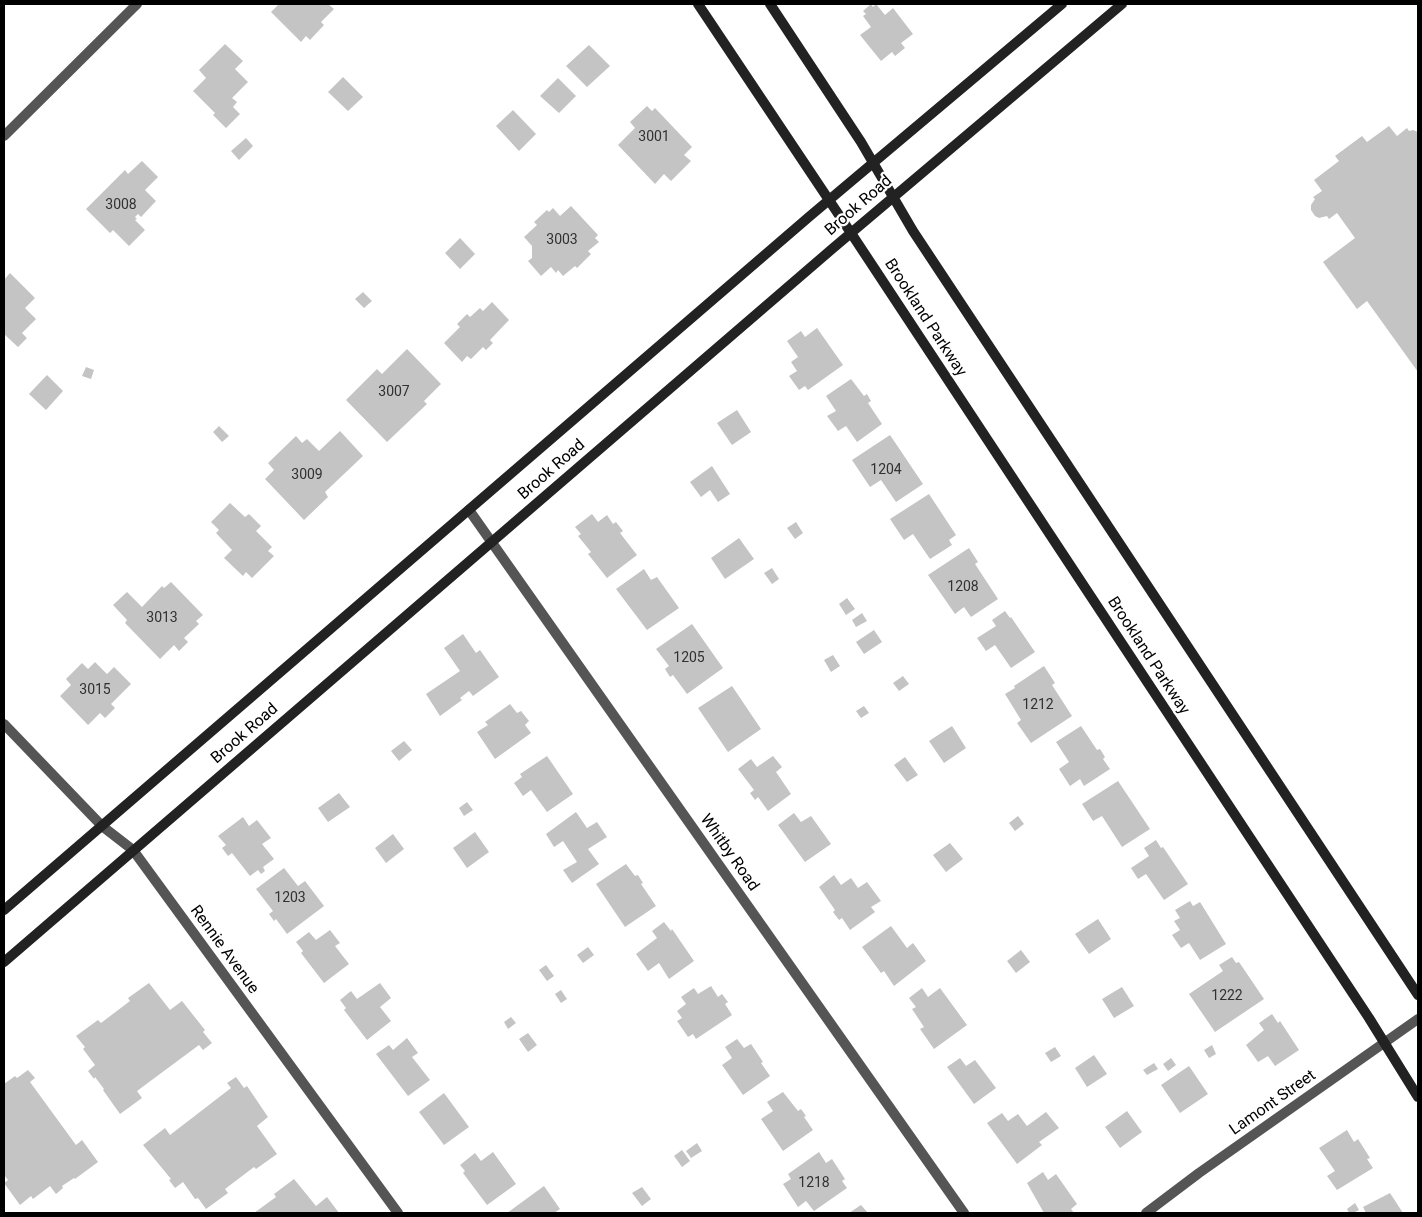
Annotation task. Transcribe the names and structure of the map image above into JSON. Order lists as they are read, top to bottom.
{
  "streets": {
    "main road": ["Brook Road", "Brookland Parkway"],
    "street": ["Whitby Road", "Rennie Avenue", "Lamont Street"]
  },
  "crossings": [
    ["Brook Road", "Brookland Parkway"],
    ["Brook Road", "Whitby Road"],
    ["Brook Road", "Rennie Avenue"],
    ["Brookland Parkway", "Lamont Street"]
  ],
  "house_numbers": [
    "3001",
    "3008",
    "3003",
    "3007",
    "1204",
    "3009",
    "1208",
    "3013",
    "1205",
    "3015",
    "1212",
    "1203",
    "1222",
    "1218"
  ]
}
